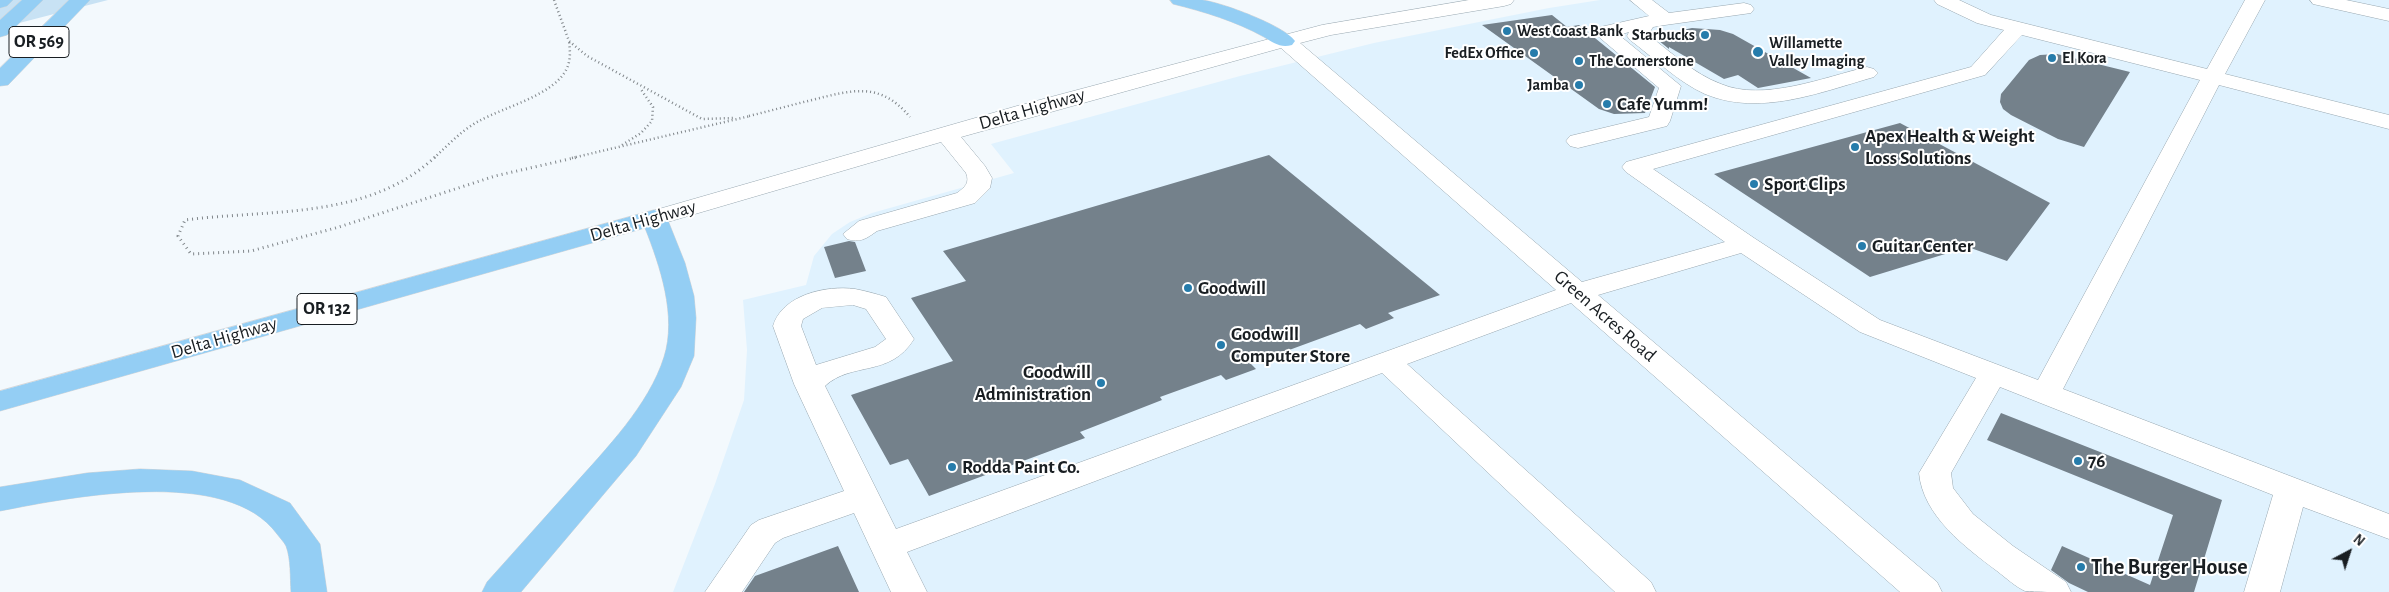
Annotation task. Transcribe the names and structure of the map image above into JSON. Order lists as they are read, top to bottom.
{
  "streets": {
    "highway": ["OR 569", "Delta Highway", "OR 132"],
    "street": ["Green Acres Road"]
  },
  "crossings": [
    ["Delta Highway", "Green Acres Road"]
  ],
  "places": [
    "West Coast Bank",
    "Starbucks",
    "Willamette Valley Imaging",
    "FedEx Office",
    "El Kora",
    "The Cornerstone",
    "Jamba",
    "Cafe Yumm!",
    "Apex Health & Weight Loss Solutions",
    "Sport Clips",
    "Guitar Center",
    "Goodwill",
    "Goodwill Computer Store",
    "Goodwill Administration",
    "76",
    "Rodda Paint Co.",
    "The Burger House"
  ],
  "north": "top right"
}
